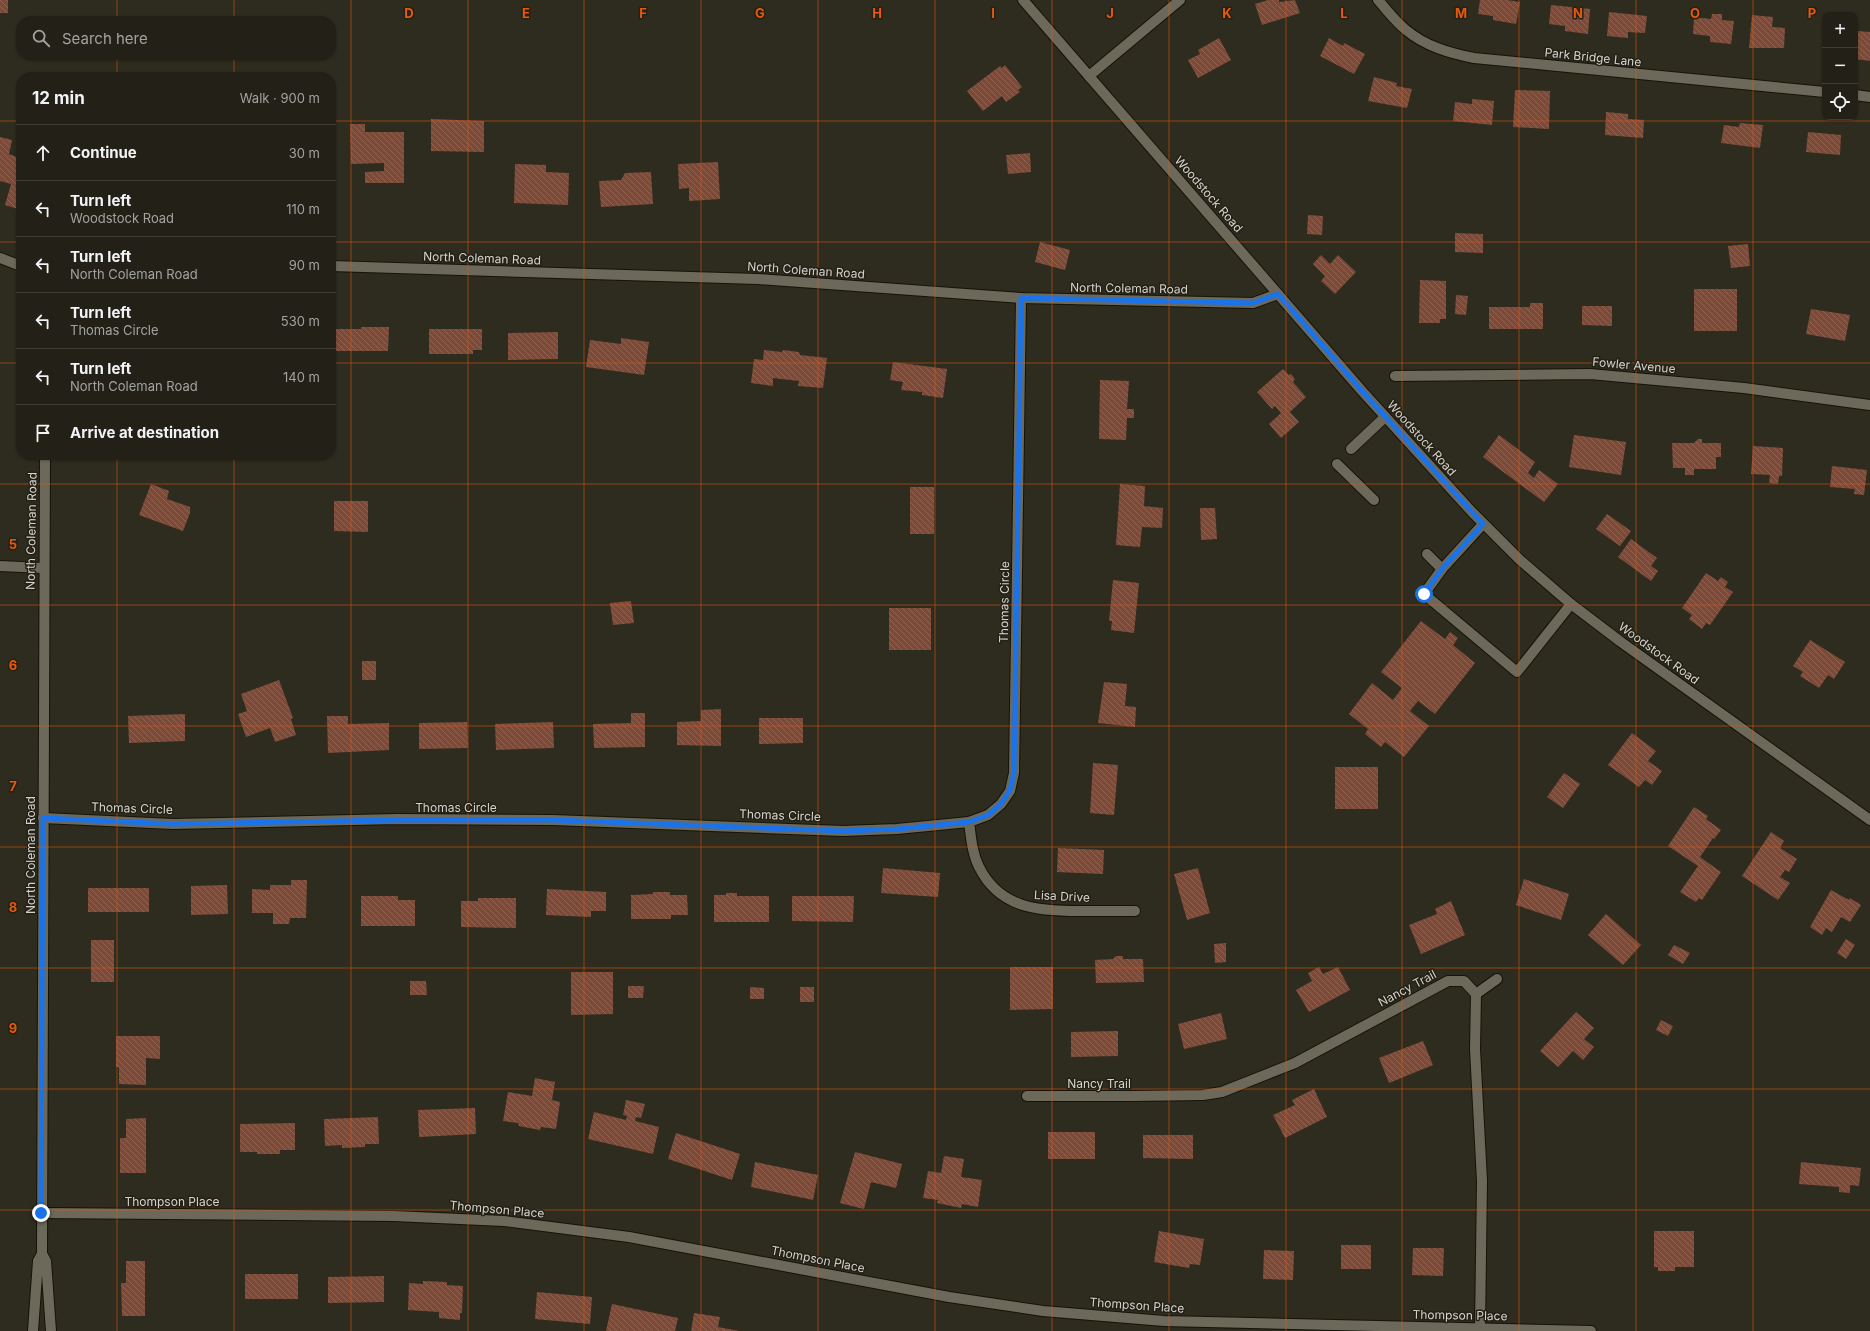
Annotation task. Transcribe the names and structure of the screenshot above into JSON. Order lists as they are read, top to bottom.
{
  "streets": {
    "street": [
      "Park Bridge Lane",
      "Woodstock Road",
      "North Coleman Road",
      "Fowler Avenue",
      "Thomas Circle",
      "Lisa Drive",
      "Nancy Trail",
      "Thompson Place"
    ]
  },
  "crossings": [
    ["Woodstock Road", "North Coleman Road"],
    ["North Coleman Road", "Thomas Circle"],
    ["North Coleman Road", "Thompson Place"],
    ["Thomas Circle", "Lisa Drive"]
  ],
  "page": {
    "map_buttons": ["+", "−"],
    "search": "Search here",
    "heading": ["12 min", "Walk · 900 m"],
    "list": [
      ["Continue", "30 m"],
      ["Turn left", "Woodstock Road", "110 m"],
      ["Turn left", "North Coleman Road", "90 m"],
      ["Turn left", "Thomas Circle", "530 m"],
      ["Turn left", "North Coleman Road", "140 m"],
      "Arrive at destination"
    ]
  },
  "grid": {
    "columns": [
      "D",
      "E",
      "F",
      "G",
      "H",
      "I",
      "J",
      "K",
      "L",
      "M",
      "N",
      "O",
      "P"
    ],
    "rows": [
      "5",
      "6",
      "7",
      "8",
      "9"
    ]
  }
}
